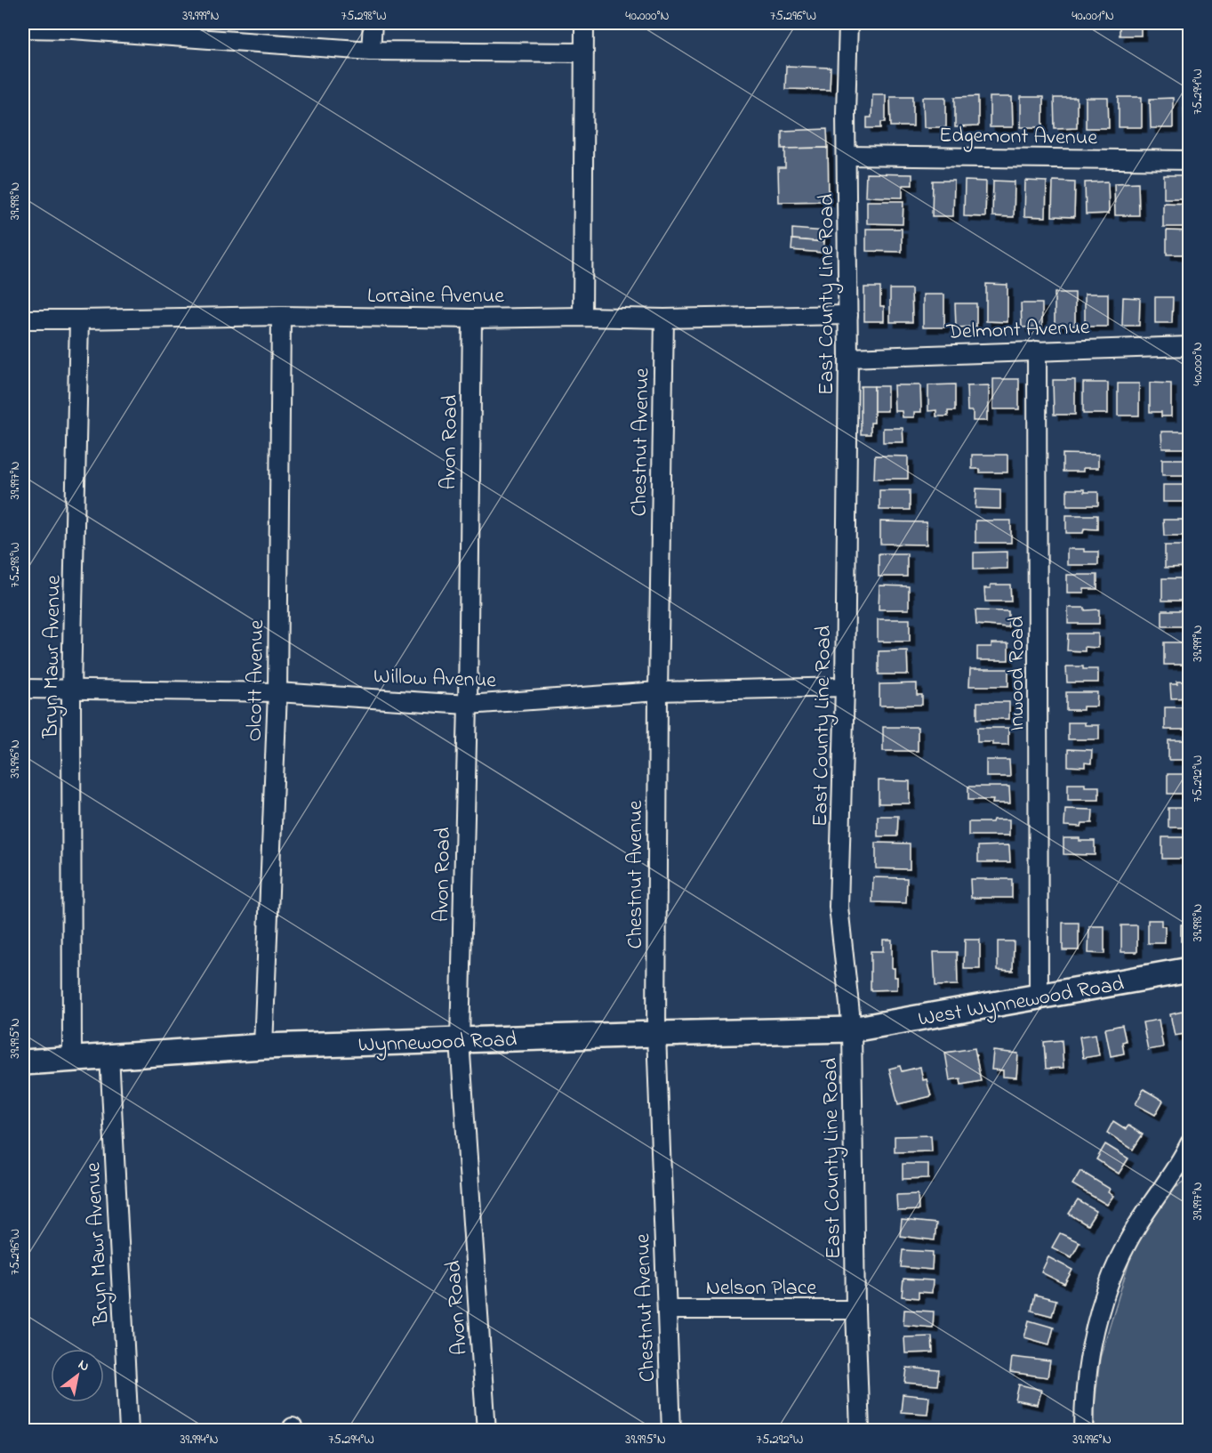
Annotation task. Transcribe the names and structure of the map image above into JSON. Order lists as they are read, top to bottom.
{
  "streets": {
    "main road": ["West Wynnewood Road", "Wynnewood Road"],
    "street": [
      "Edgemont Avenue",
      "Lorraine Avenue",
      "East County Line Road",
      "Delmont Avenue",
      "Avon Road",
      "Chestnut Avenue",
      "Bryn Mawr Avenue",
      "Inwood Road",
      "Willow Avenue",
      "Olcott Avenue",
      "Nelson Place"
    ]
  },
  "crossings": [
    ["Edgemont Avenue", "East County Line Road"],
    ["Lorraine Avenue", "East County Line Road"],
    ["Lorraine Avenue", "Avon Road"],
    ["Lorraine Avenue", "Chestnut Avenue"],
    ["Lorraine Avenue", "Bryn Mawr Avenue"],
    ["Lorraine Avenue", "Olcott Avenue"],
    ["East County Line Road", "Delmont Avenue"],
    ["East County Line Road", "Willow Avenue"],
    ["East County Line Road", "West Wynnewood Road"],
    ["East County Line Road", "Wynnewood Road"],
    ["East County Line Road", "Nelson Place"],
    ["Delmont Avenue", "Inwood Road"],
    ["Avon Road", "Willow Avenue"],
    ["Avon Road", "Wynnewood Road"],
    ["Chestnut Avenue", "Willow Avenue"],
    ["Chestnut Avenue", "Wynnewood Road"],
    ["Chestnut Avenue", "Nelson Place"],
    ["Bryn Mawr Avenue", "Willow Avenue"],
    ["Bryn Mawr Avenue", "Wynnewood Road"],
    ["Inwood Road", "West Wynnewood Road"],
    ["Willow Avenue", "Olcott Avenue"],
    ["Olcott Avenue", "Wynnewood Road"],
    ["West Wynnewood Road", "Wynnewood Road"]
  ],
  "north": "top right",
  "coordinates": [
    "39.999°N",
    "75.298°W",
    "40.000°N",
    "75.296°W",
    "40.001°N",
    "75.294°W",
    "39.998°N",
    "39.997°N",
    "39.996°N",
    "75.292°W",
    "39.995°N",
    "39.994°N"
  ]
}
